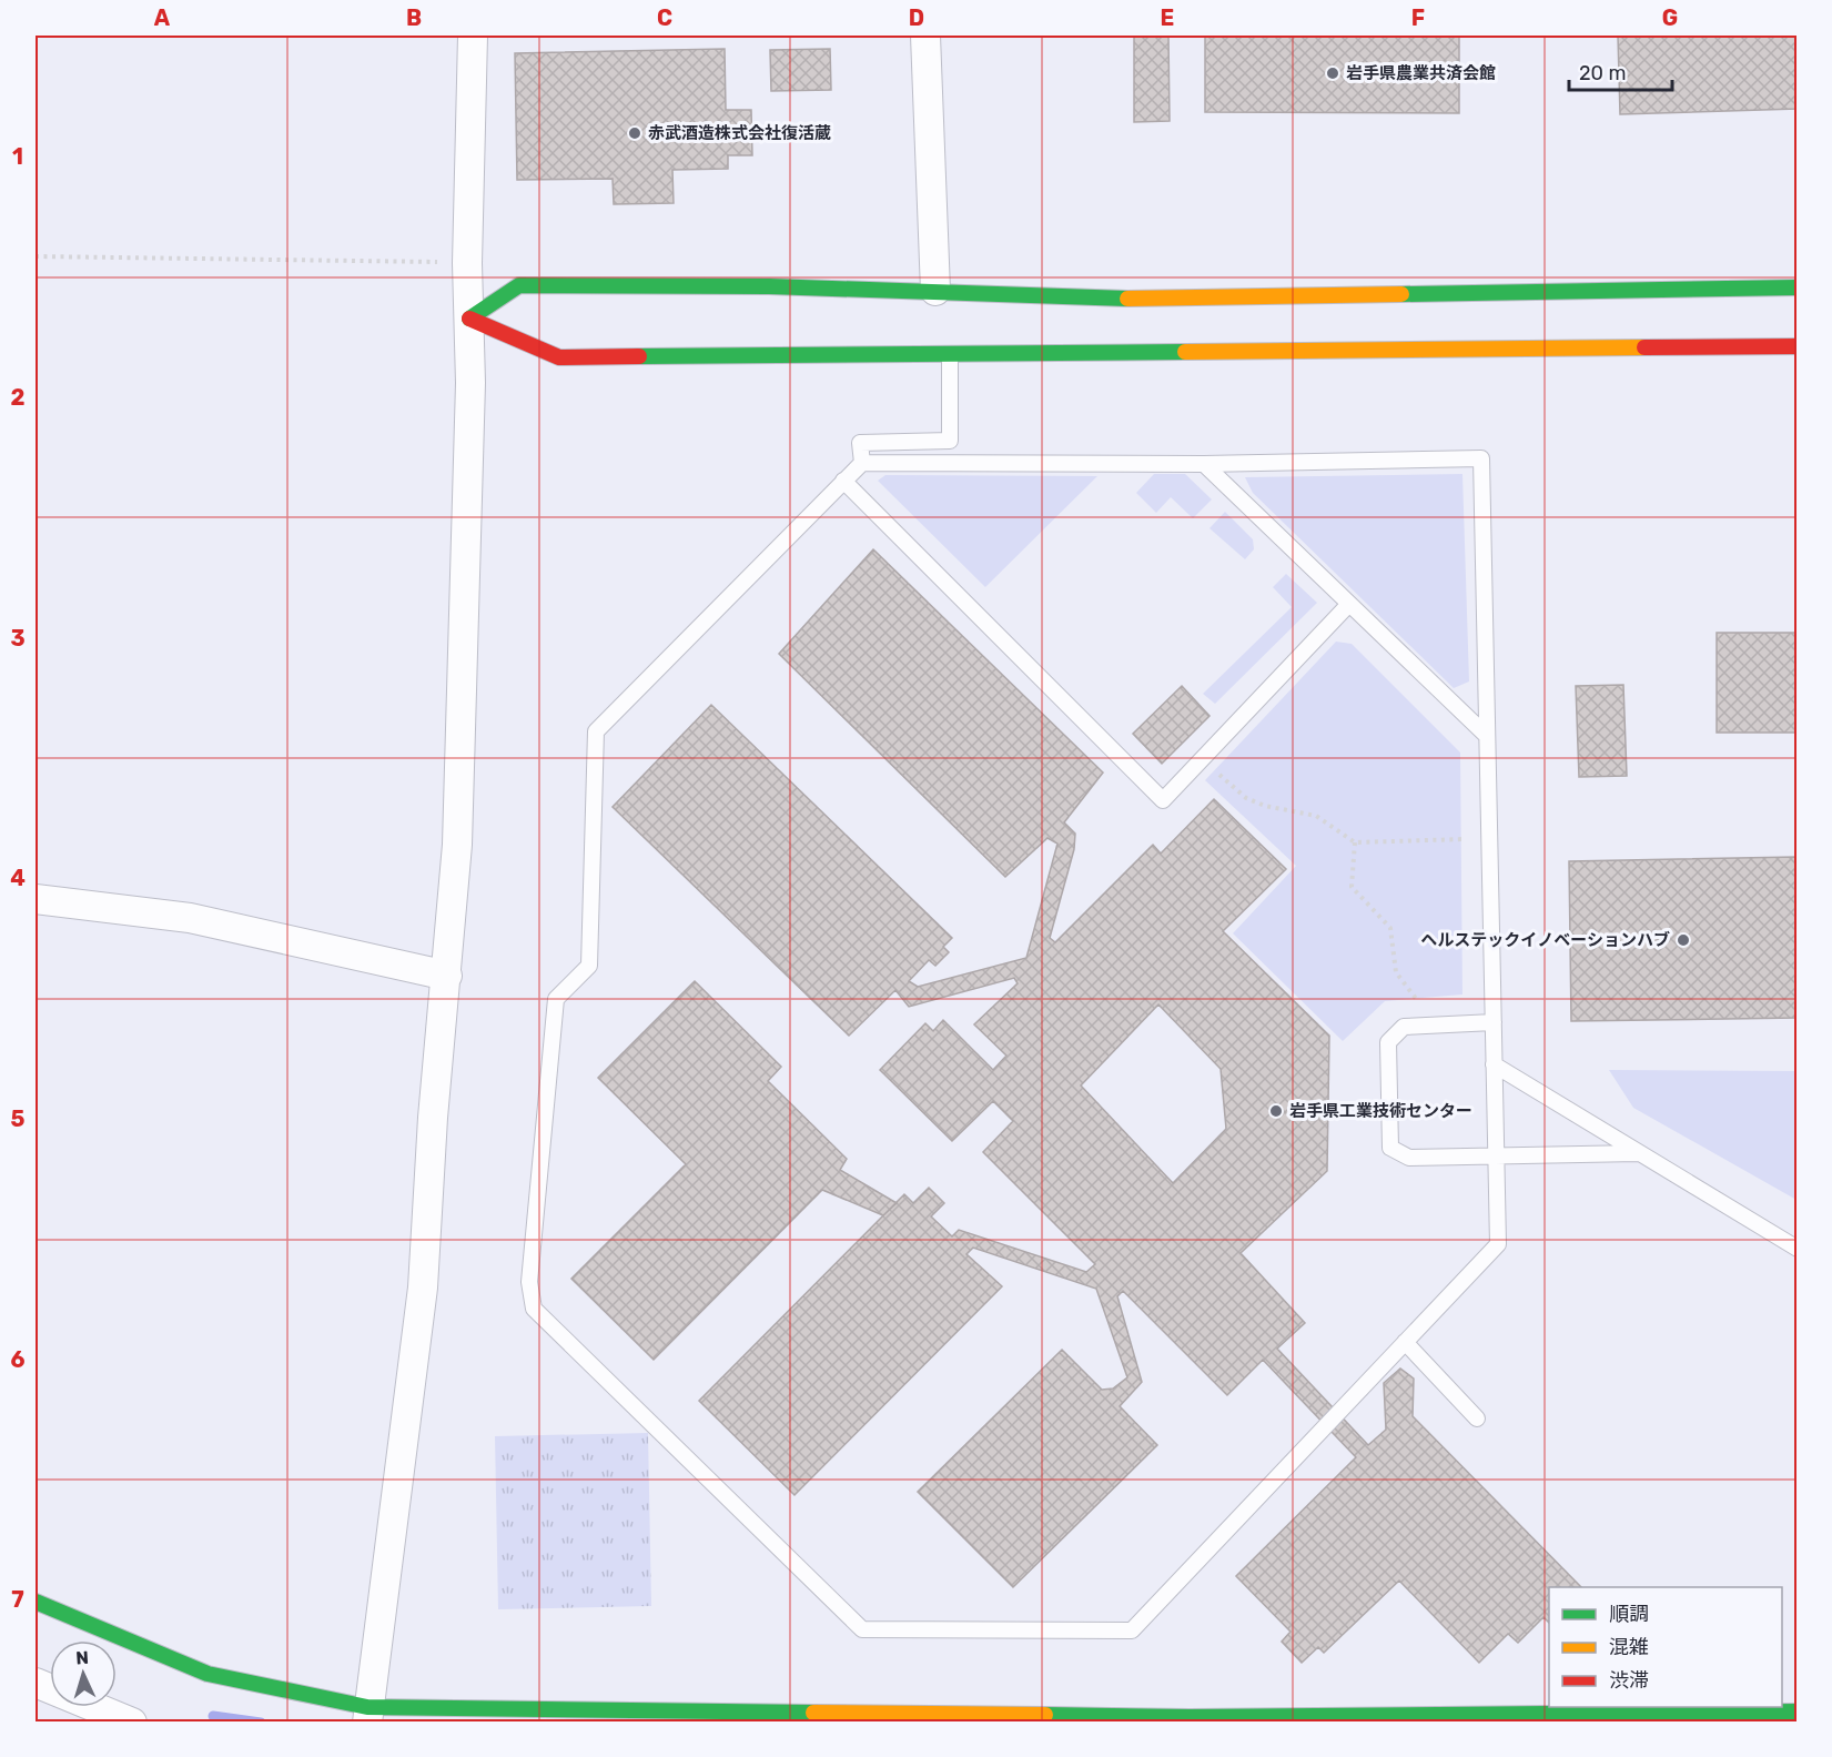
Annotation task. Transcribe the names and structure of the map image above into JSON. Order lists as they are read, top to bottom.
{
  "places": [
    "岩手県農業共済会館",
    "赤武酒造株式会社復活蔵",
    "ヘルステックイノベーションハブ",
    "岩手県工業技術センター"
  ],
  "legend": ["順調", "混雑", "渋滞"],
  "scale_bar": "20 m",
  "north": "top",
  "grid": {
    "columns": [
      "A",
      "B",
      "C",
      "D",
      "E",
      "F",
      "G"
    ],
    "rows": [
      "1",
      "2",
      "3",
      "4",
      "5",
      "6",
      "7"
    ]
  }
}
